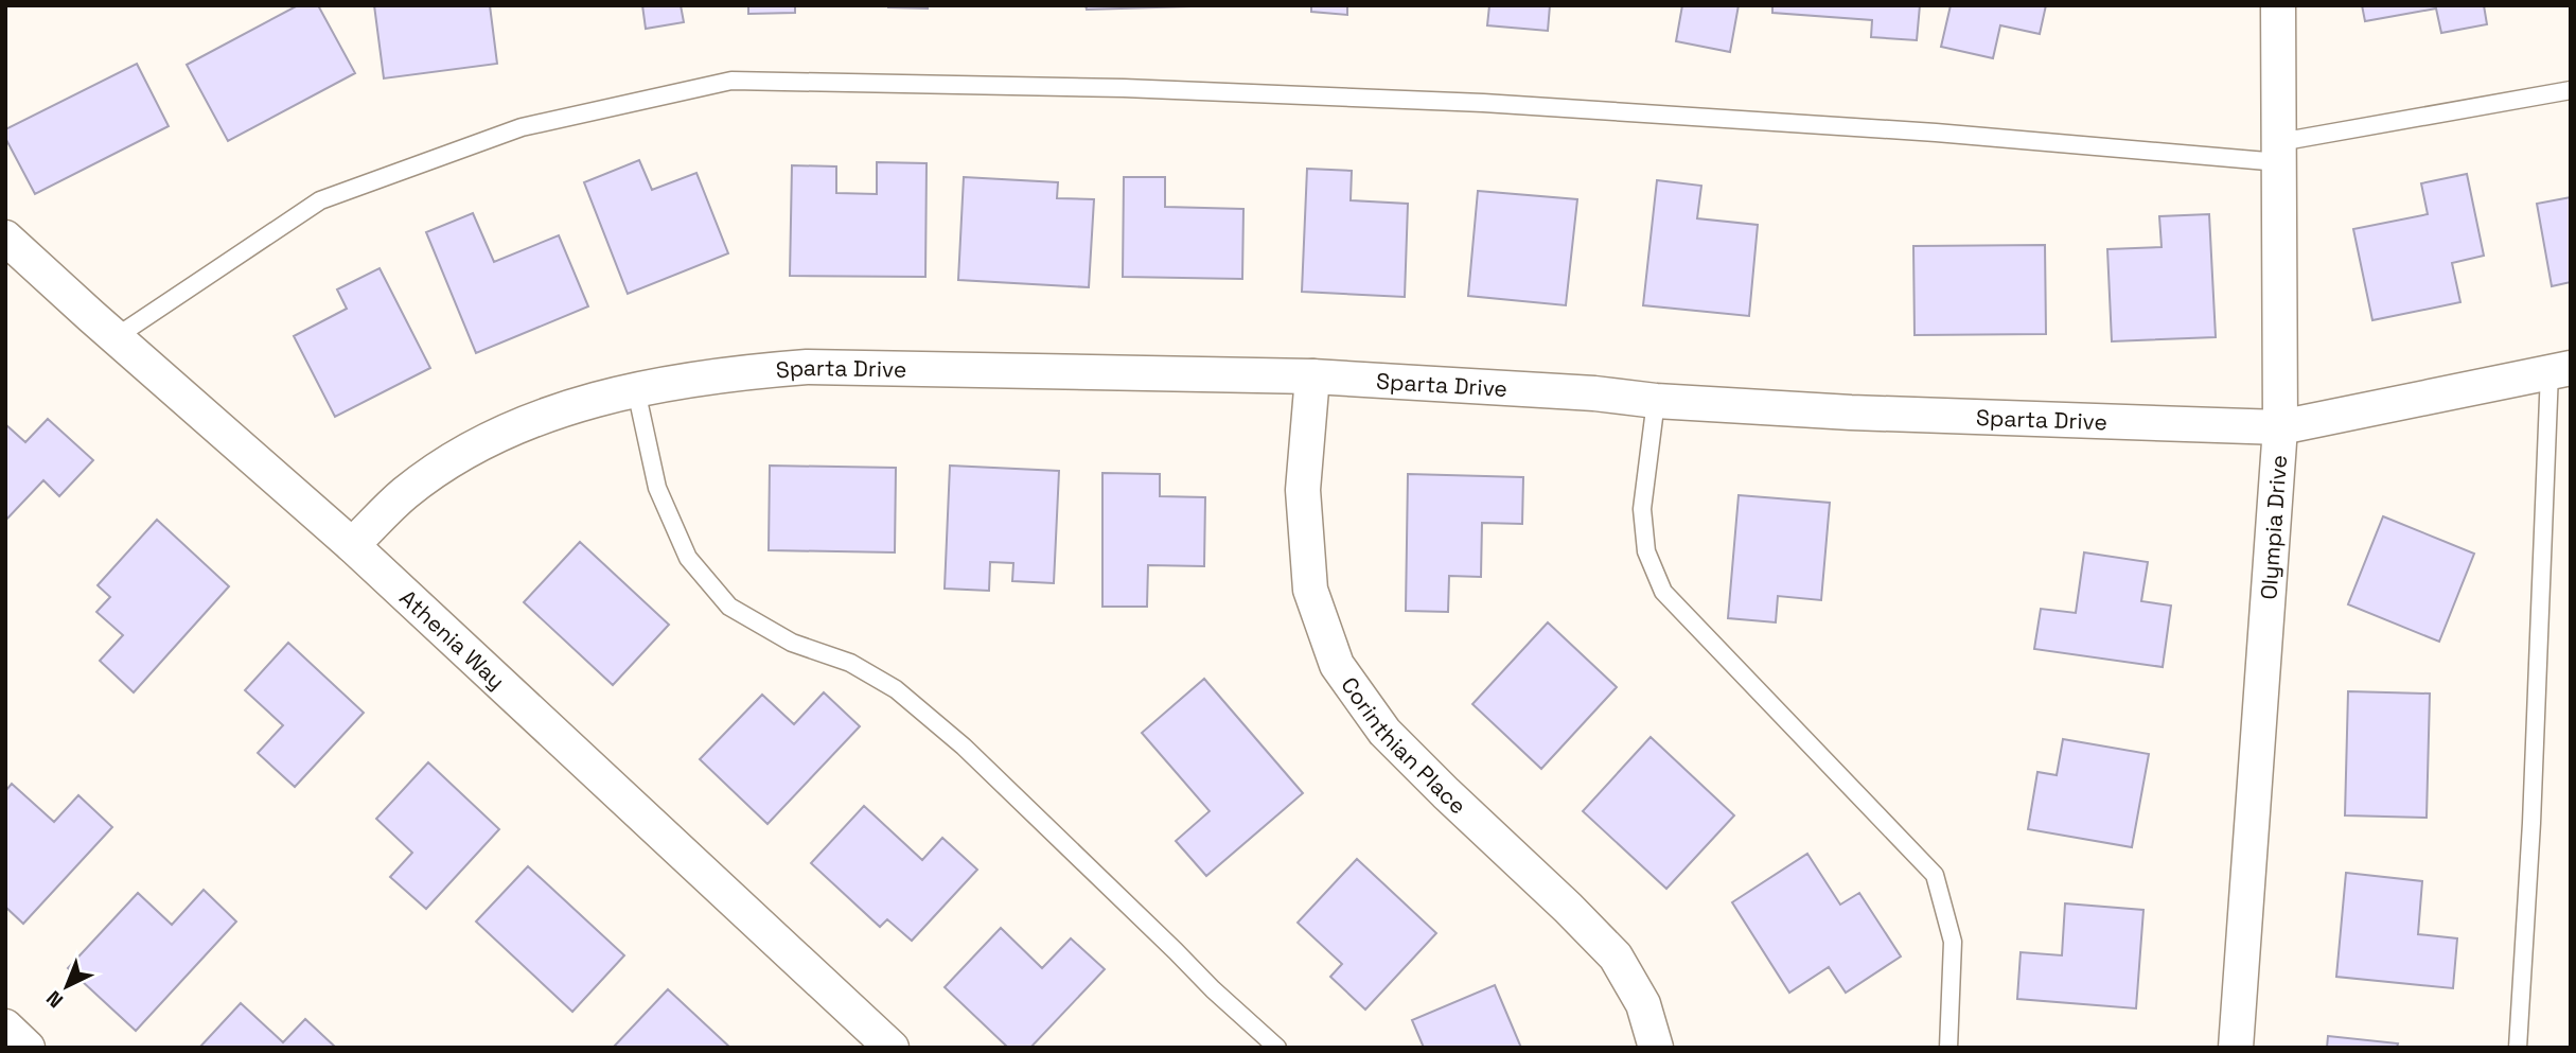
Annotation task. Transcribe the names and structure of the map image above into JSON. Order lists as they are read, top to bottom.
{
  "streets": {
    "street": [
      "Sparta Drive",
      "Olympia Drive",
      "Athenia Way",
      "Corinthian Place"
    ]
  },
  "crossings": [
    ["Sparta Drive", "Olympia Drive"],
    ["Sparta Drive", "Athenia Way"],
    ["Sparta Drive", "Corinthian Place"]
  ],
  "north": "bottom left"
}
